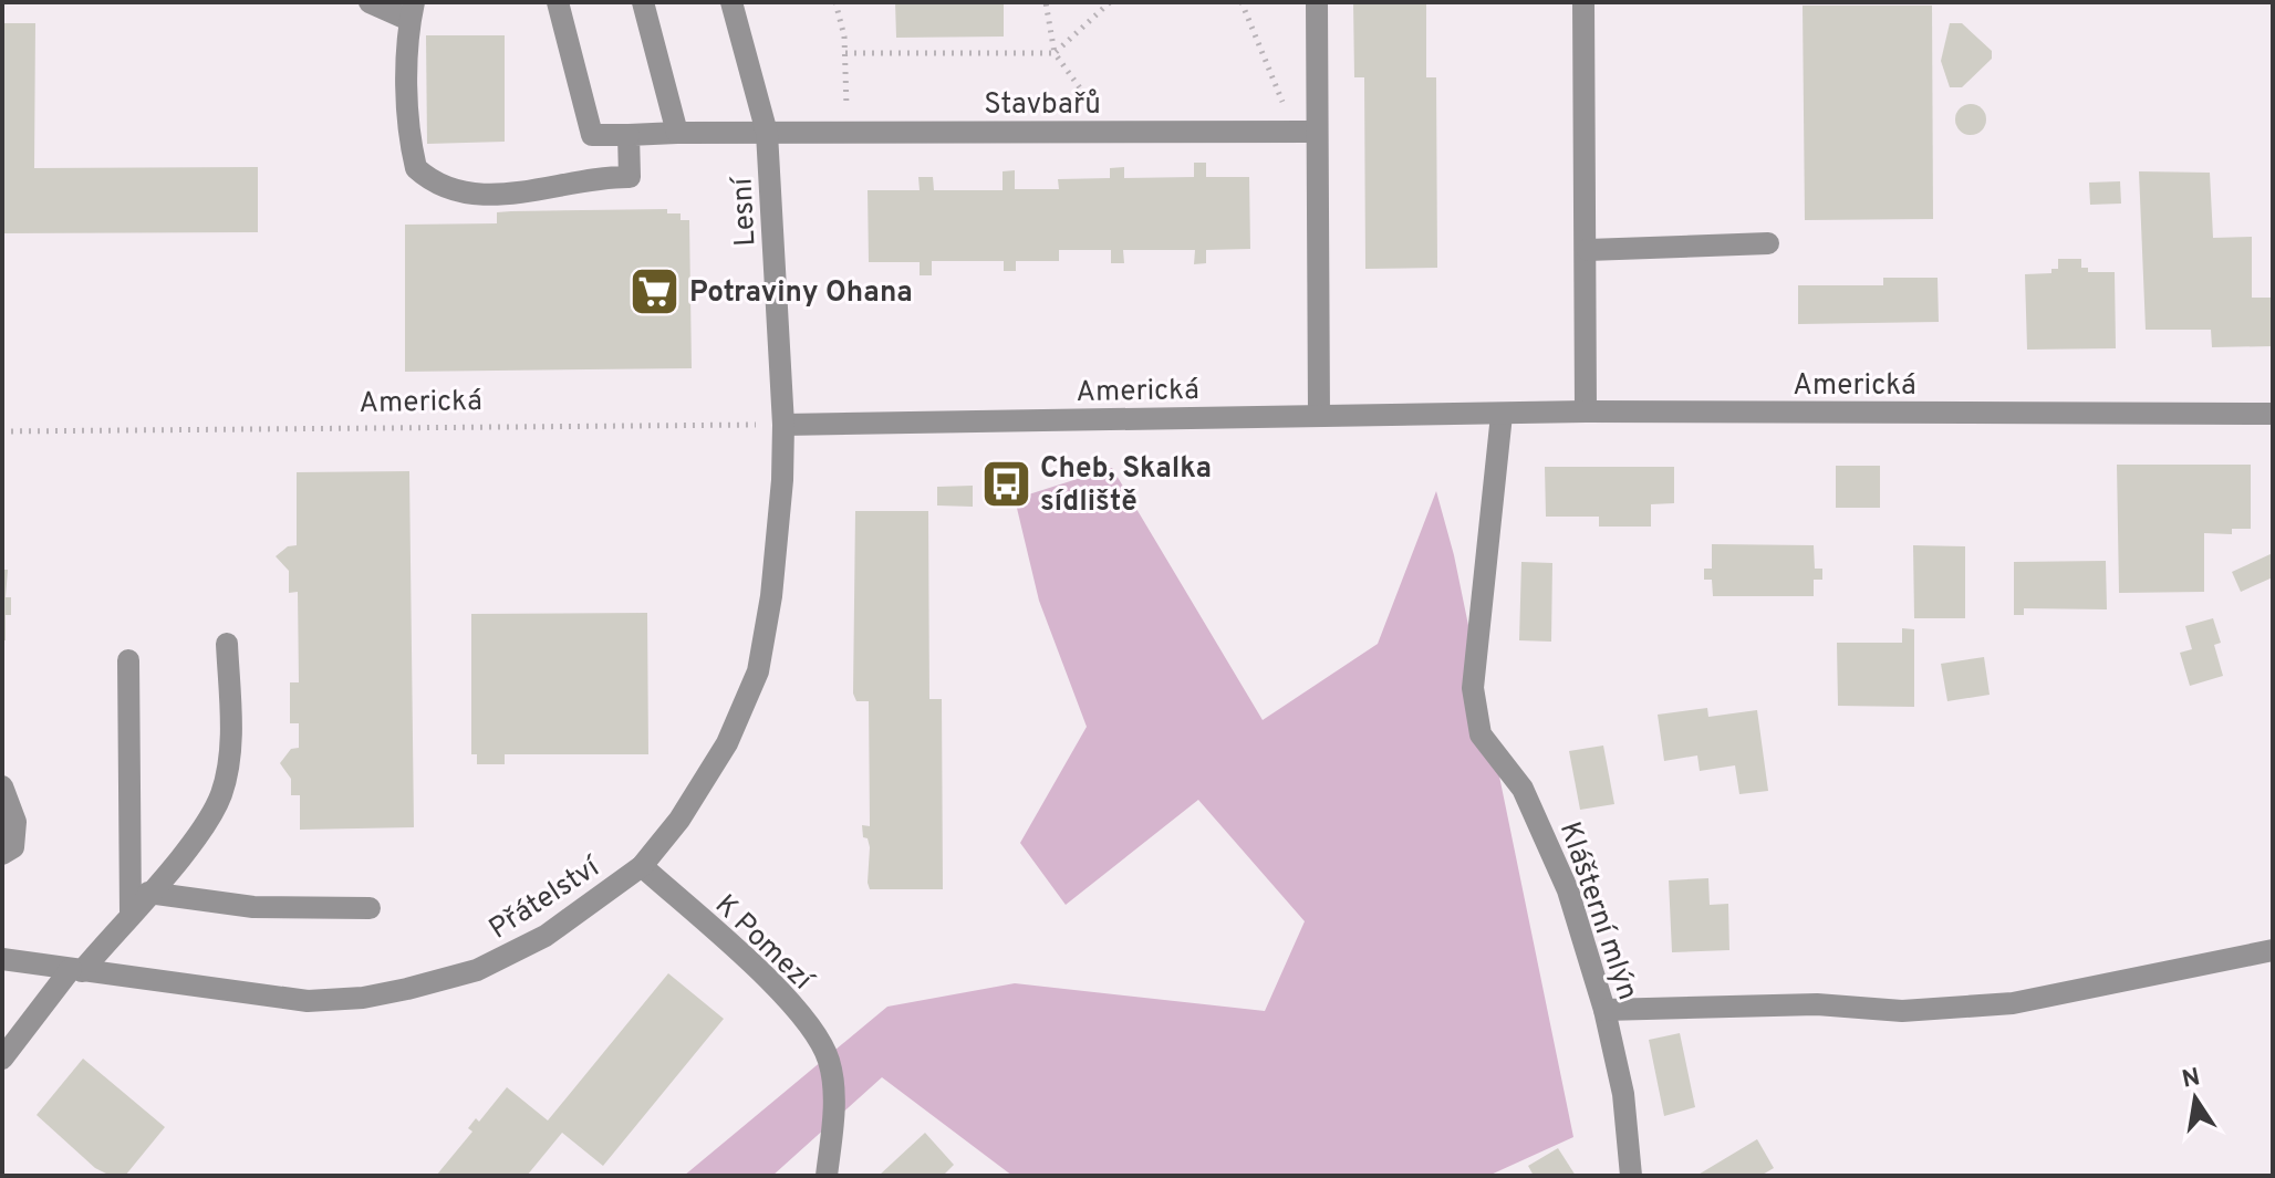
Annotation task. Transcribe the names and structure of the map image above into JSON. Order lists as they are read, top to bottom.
{
  "streets": {
    "street": [
      "Stavbařů",
      "Lesní",
      "Americká",
      "Přátelství",
      "Klášterní mlýn",
      "K Pomezí"
    ]
  },
  "crossings": [
    ["Stavbařů", "Lesní"],
    ["Lesní", "Americká"],
    ["Lesní", "Přátelství"],
    ["Americká", "Přátelství"],
    ["Americká", "Klášterní mlýn"],
    ["Přátelství", "K Pomezí"]
  ],
  "places": {
    "supermarket": ["Potraviny Ohana"],
    "bus stop": ["Cheb, Skalka sídliště"]
  },
  "north": "top"
}
